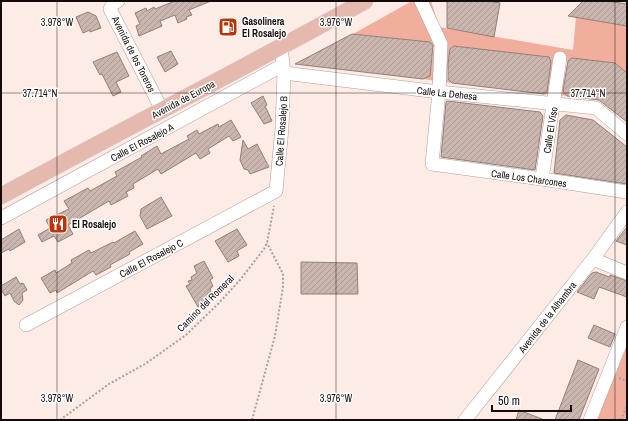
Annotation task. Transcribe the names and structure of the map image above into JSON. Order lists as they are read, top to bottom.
{
  "streets": {
    "main road": ["Avenida de Europa"],
    "street": [
      "Avenida de los Toreros",
      "Calle La Dehesa",
      "Calle El Viso",
      "Calle El Rosalejo B",
      "Calle El Rosalejo A",
      "Calle Los Charcones",
      "Calle El Rosalejo C",
      "Avenida de la Alhambra"
    ],
    "path": ["Camino del Romeral"]
  },
  "crossings": [
    ["Avenida de los Toreros", "Avenida de Europa"],
    ["Calle La Dehesa", "Calle El Viso"],
    ["Calle La Dehesa", "Calle El Rosalejo B"],
    ["Calle La Dehesa", "Calle El Rosalejo A"],
    ["Calle La Dehesa", "Calle Los Charcones"],
    ["Calle El Viso", "Calle Los Charcones"],
    ["Calle El Rosalejo B", "Calle El Rosalejo A"],
    ["Calle El Rosalejo B", "Calle El Rosalejo C"],
    ["Calle El Rosalejo B", "Camino del Romeral"],
    ["Calle El Rosalejo C", "Camino del Romeral"]
  ],
  "places": {
    "fuel station": ["Gasolinera El Rosalejo"],
    "restaurant": ["El Rosalejo"]
  },
  "scale_bar": "50 m",
  "coordinates": ["3.978°W", "3.976°W", "37.714°N"]
}
